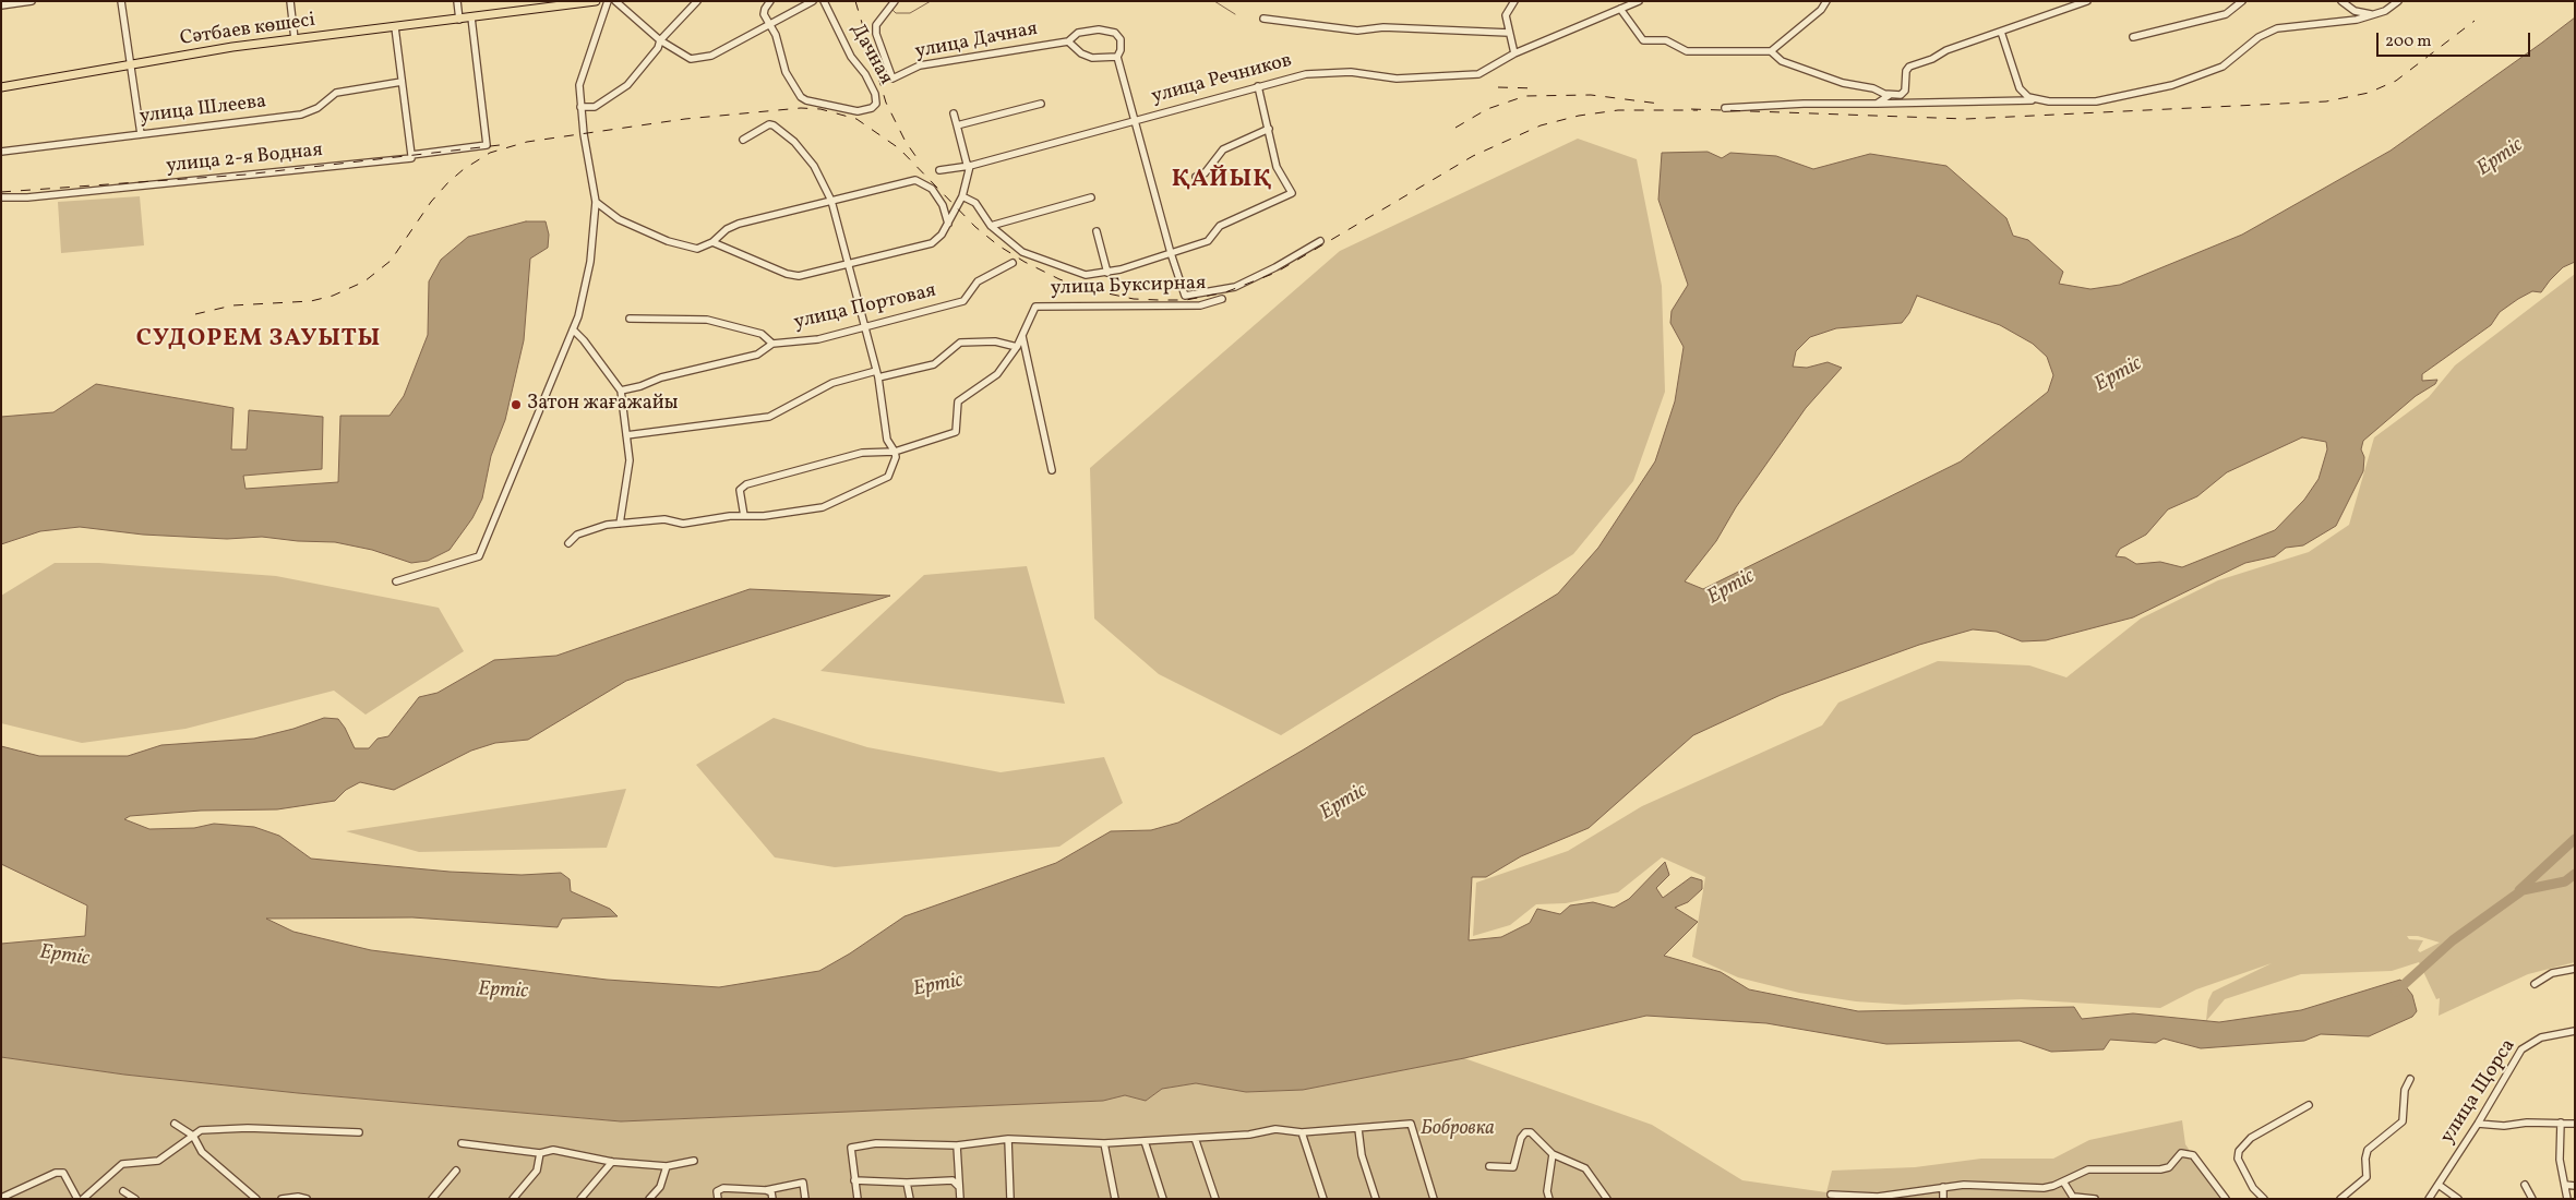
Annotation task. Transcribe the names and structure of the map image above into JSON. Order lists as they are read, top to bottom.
{
  "streets": {
    "main road": ["Сәтбаев көшесі"],
    "street": [
      "улица Дачная",
      "Дачная",
      "улица Речников",
      "улица Шлеева",
      "улица 2-я Водная",
      "улица Буксирная",
      "улица Портовая",
      "улица Щорса"
    ]
  },
  "crossings": [
    ["Сәтбаев көшесі", "улица 2-я Водная"]
  ],
  "districts": ["ҚАЙЫҚ", "СУДОРЕМ ЗАУЫТЫ"],
  "water": ["Ертіс"],
  "parks": ["Бобровка"],
  "places": ["Затон жағажайы"],
  "scale_bar": "200 m"
}
